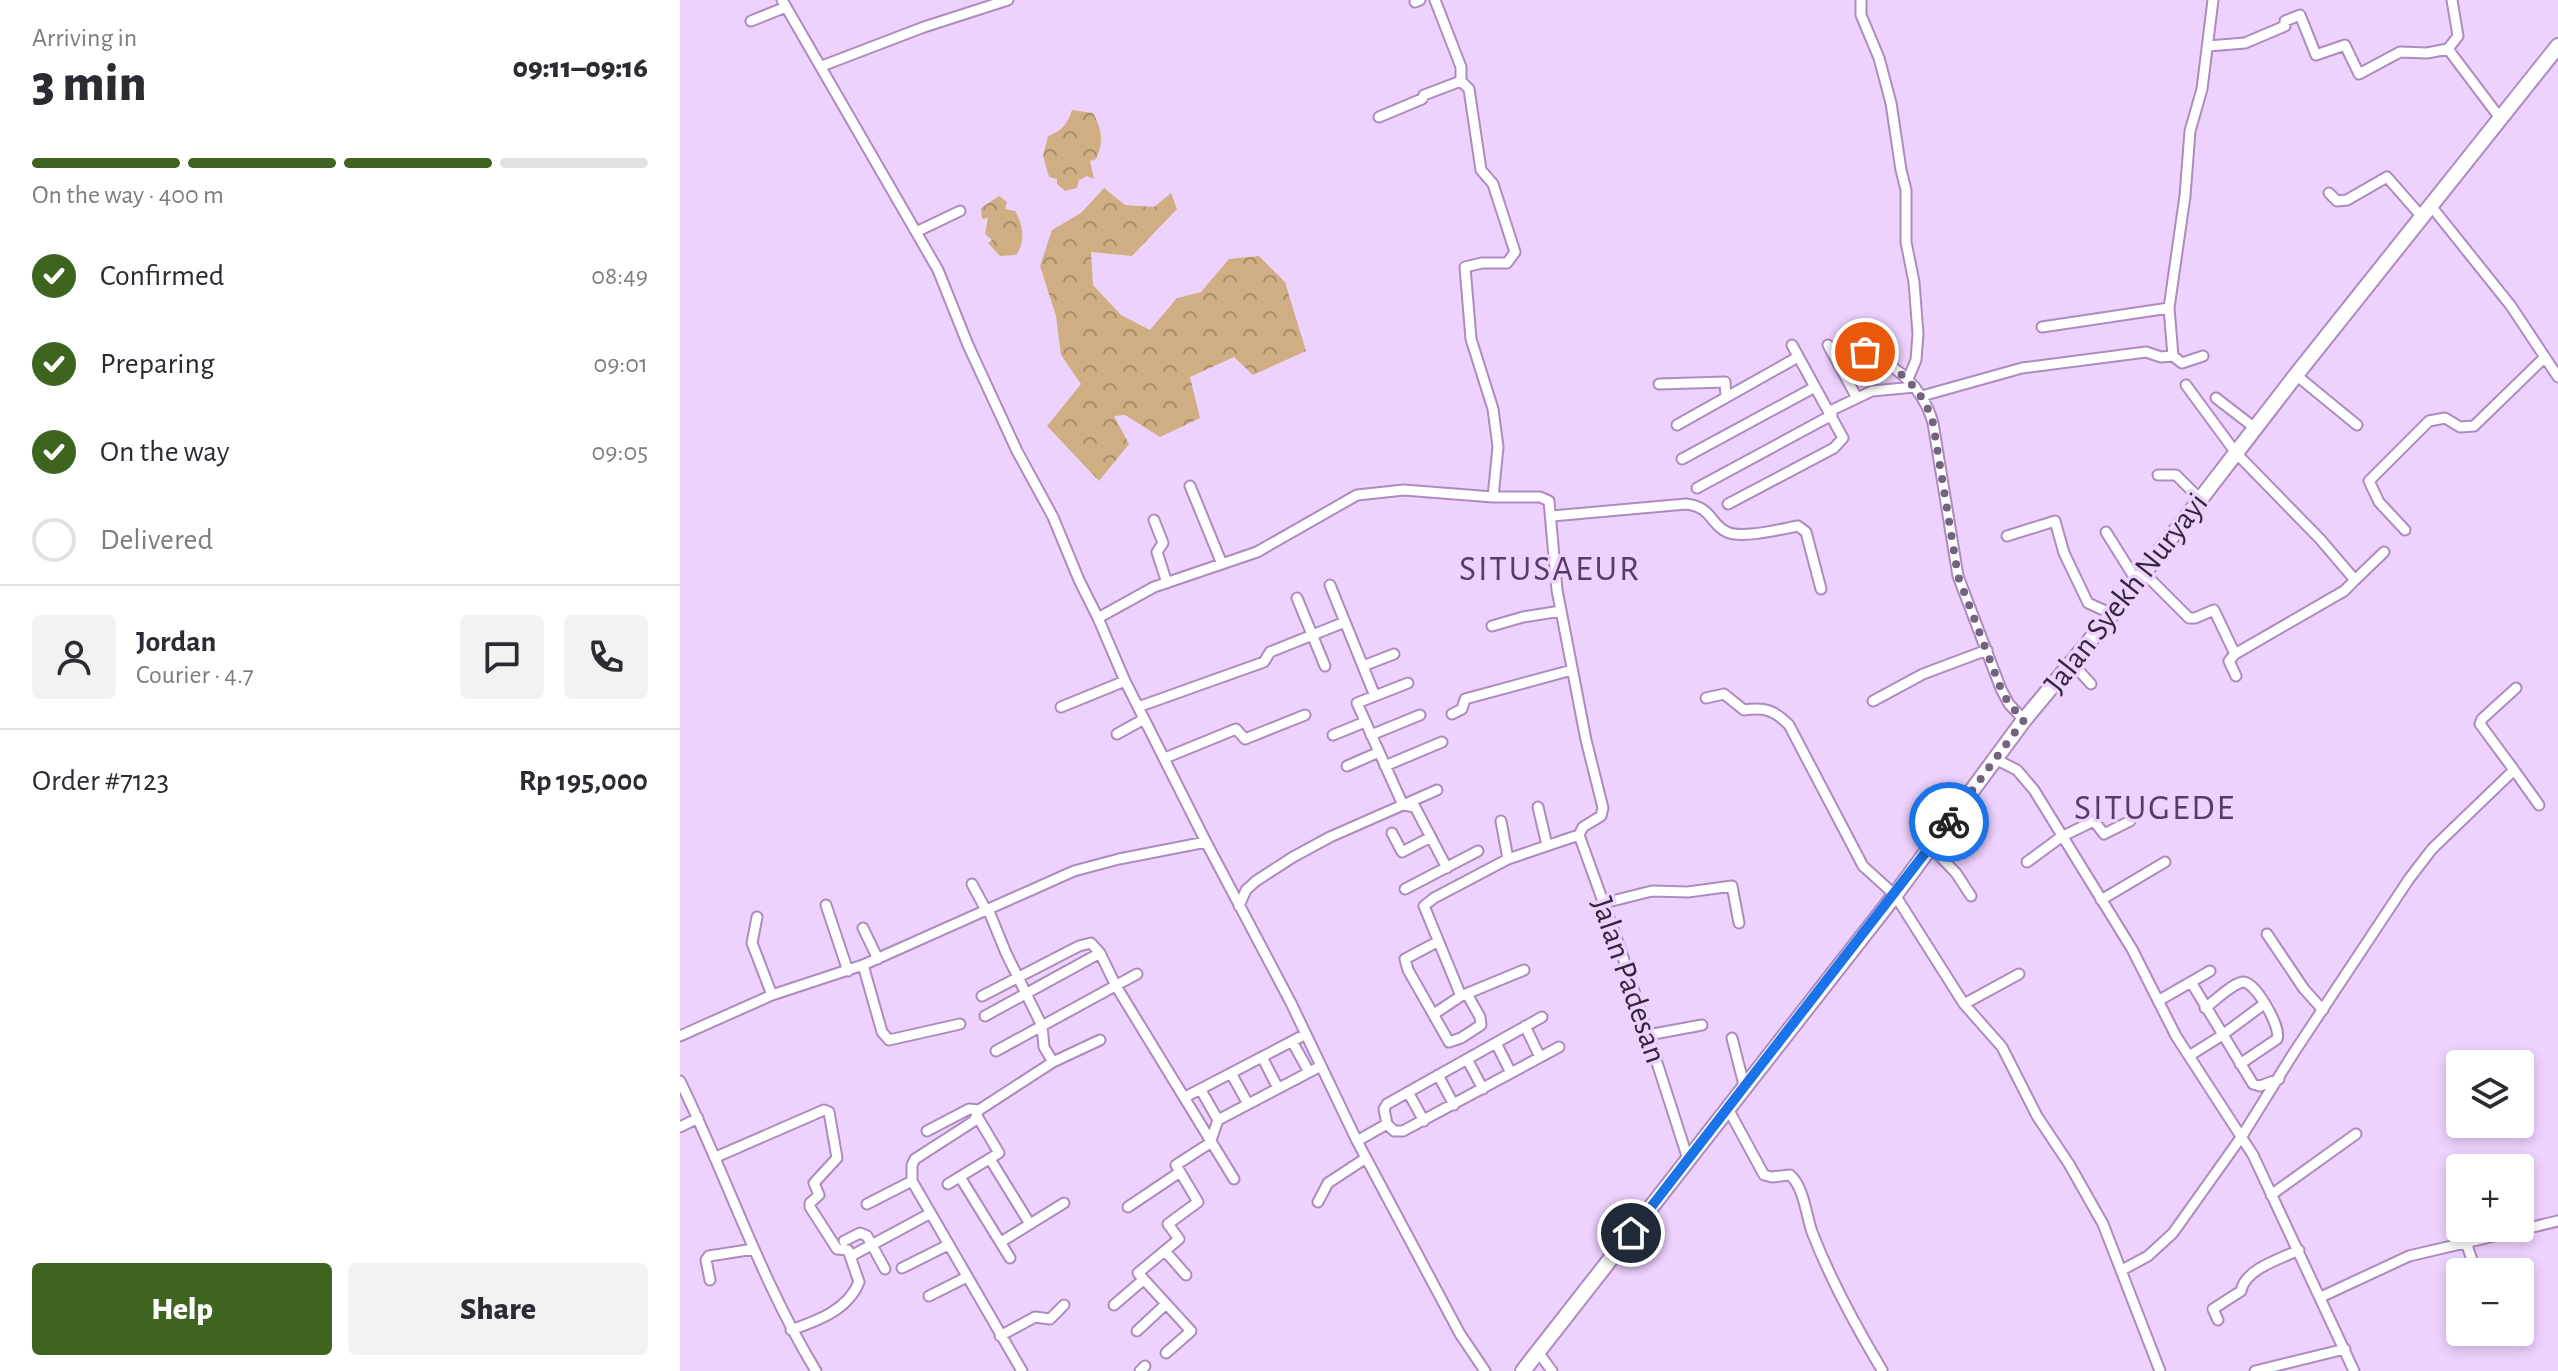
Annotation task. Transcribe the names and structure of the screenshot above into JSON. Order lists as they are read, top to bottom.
{
  "streets": {
    "main road": ["Jalan Syekh Nuryayi"],
    "street": ["Jalan Padesan"]
  },
  "crossings": [
    ["Jalan Syekh Nuryayi", "Jalan Padesan"]
  ],
  "districts": ["SITUSAEUR", "SITUGEDE"],
  "page": {
    "heading": ["3 min", "Arriving in", "09:11–09:16"],
    "panel": [
      "Jordan",
      "Courier · 4.7",
      "Order #7123",
      "Rp 195,000"
    ],
    "bar": "On the way · 400 m",
    "list": [
      ["Confirmed", "08:49"],
      ["Preparing", "09:01"],
      ["On the way", "09:05"],
      "Delivered"
    ],
    "map_buttons": ["+", "−"],
    "buttons": ["Help", "Share"]
  }
}
